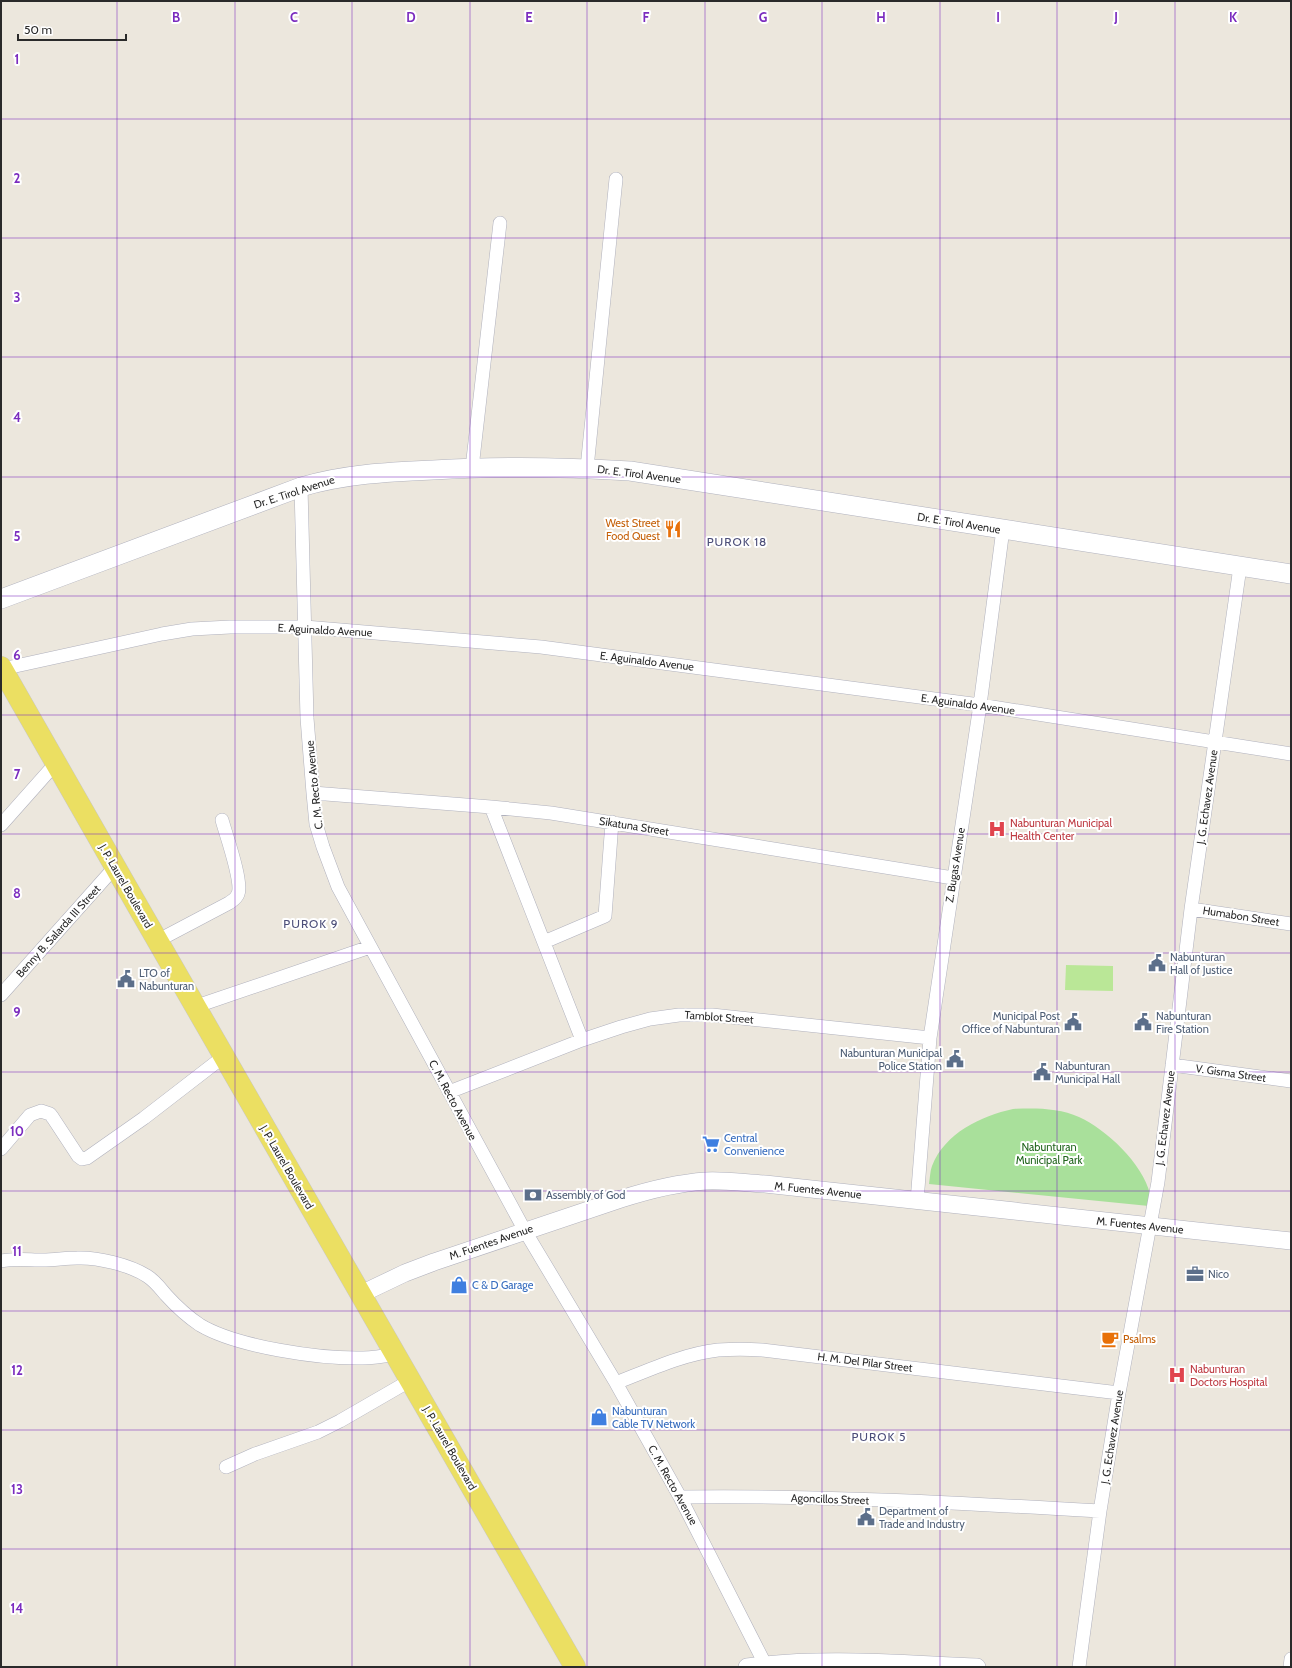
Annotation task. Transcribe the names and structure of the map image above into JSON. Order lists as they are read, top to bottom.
{
  "streets": {
    "main road": ["Dr. E. Tirol Avenue", "J. P. Laurel Boulevard"],
    "street": [
      "E. Aguinaldo Avenue",
      "C. M. Recto Avenue",
      "J. G. Echavez Avenue",
      "Sikatuna Street",
      "Z. Bugas Avenue",
      "Humabon Street",
      "Benny B. Salarda III Street",
      "Tamblot Street",
      "V. Gisma Street",
      "M. Fuentes Avenue",
      "H. M. Del Pilar Street",
      "Agoncillos Street"
    ]
  },
  "crossings": [
    ["Dr. E. Tirol Avenue", "C. M. Recto Avenue"],
    ["Dr. E. Tirol Avenue", "J. G. Echavez Avenue"],
    ["Dr. E. Tirol Avenue", "Z. Bugas Avenue"],
    ["E. Aguinaldo Avenue", "C. M. Recto Avenue"],
    ["E. Aguinaldo Avenue", "J. G. Echavez Avenue"],
    ["E. Aguinaldo Avenue", "Z. Bugas Avenue"],
    ["E. Aguinaldo Avenue", "J. P. Laurel Boulevard"],
    ["C. M. Recto Avenue", "Sikatuna Street"],
    ["C. M. Recto Avenue", "Tamblot Street"],
    ["C. M. Recto Avenue", "M. Fuentes Avenue"],
    ["C. M. Recto Avenue", "H. M. Del Pilar Street"],
    ["C. M. Recto Avenue", "Agoncillos Street"],
    ["J. G. Echavez Avenue", "Humabon Street"],
    ["J. G. Echavez Avenue", "V. Gisma Street"],
    ["J. G. Echavez Avenue", "M. Fuentes Avenue"],
    ["J. G. Echavez Avenue", "H. M. Del Pilar Street"],
    ["J. G. Echavez Avenue", "Agoncillos Street"],
    ["Sikatuna Street", "Z. Bugas Avenue"],
    ["Z. Bugas Avenue", "Tamblot Street"],
    ["Z. Bugas Avenue", "M. Fuentes Avenue"],
    ["J. P. Laurel Boulevard", "Benny B. Salarda III Street"],
    ["J. P. Laurel Boulevard", "M. Fuentes Avenue"]
  ],
  "districts": ["PUROK 18", "PUROK 9", "PUROK 5"],
  "parks": ["Nabunturan Municipal Park"],
  "places": {
    "restaurant": ["West Street Food Quest"],
    "hospital": ["Nabunturan Municipal Health Center", "Nabunturan Doctors Hospital"],
    "public building": [
      "Nabunturan Hall of Justice",
      "LTO of Nabunturan",
      "Municipal Post Office of Nabunturan",
      "Nabunturan Fire Station",
      "Nabunturan Municipal Police Station",
      "Nabunturan Municipal Hall",
      "Department of Trade and Industry"
    ],
    "supermarket": ["Central Convenience"],
    "bank": ["Assembly of God"],
    "office": ["Nico"],
    "shop": ["C & D Garage", "Nabunturan Cable TV Network"],
    "cafe": ["Psalms"]
  },
  "scale_bar": "50 m",
  "grid": {
    "columns": [
      "B",
      "C",
      "D",
      "E",
      "F",
      "G",
      "H",
      "I",
      "J",
      "K"
    ],
    "rows": [
      "1",
      "2",
      "3",
      "4",
      "5",
      "6",
      "7",
      "8",
      "9",
      "10",
      "11",
      "12",
      "13",
      "14"
    ]
  }
}
